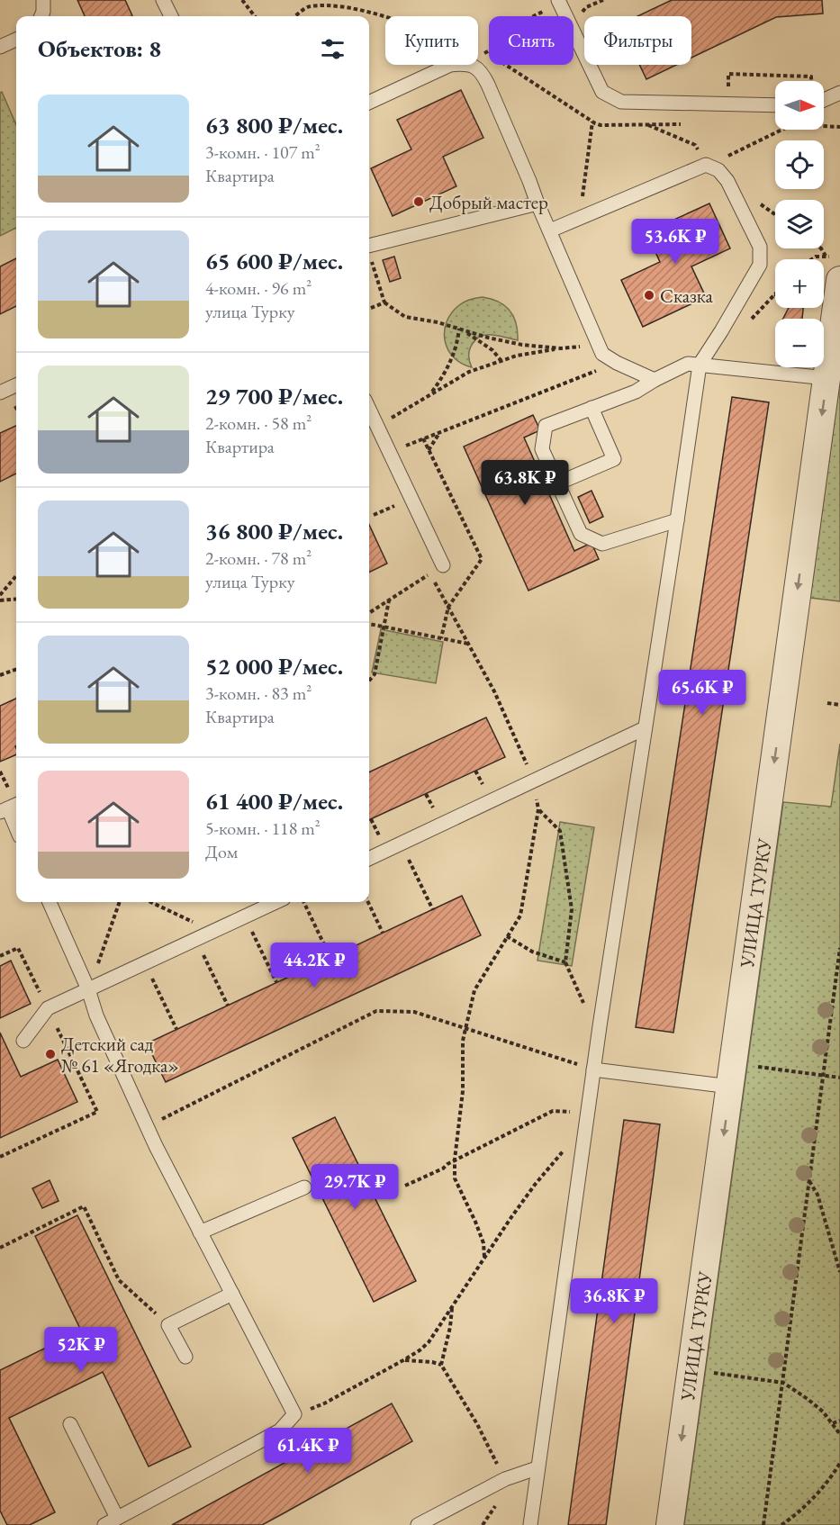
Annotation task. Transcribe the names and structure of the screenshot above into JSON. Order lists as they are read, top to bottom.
{
  "streets": {
    "street": ["УЛИЦА ТУРКУ"]
  },
  "one_way": ["УЛИЦА ТУРКУ"],
  "places": ["Добрый мастер", "Сказка", "Детский сад № 61 «Ягодка»"],
  "north": "right",
  "page": {
    "chip": ["Купить", "Снять", "Фильтры"],
    "heading": "Объектов: 8",
    "map_buttons": ["+", "−"],
    "list": [
      {
        "name": "63 800 ₽/мес.",
        "note": "3-комн. · 107 m² · Квартира"
      },
      {
        "name": "65 600 ₽/мес.",
        "note": "4-комн. · 96 m² · улица Турку"
      },
      {
        "name": "29 700 ₽/мес.",
        "note": "2-комн. · 58 m² · Квартира"
      },
      {
        "name": "36 800 ₽/мес.",
        "note": "2-комн. · 78 m² · улица Турку"
      },
      {
        "name": "52 000 ₽/мес.",
        "note": "3-комн. · 83 m² · Квартира"
      },
      {
        "name": "61 400 ₽/мес.",
        "note": "5-комн. · 118 m² · Дом"
      }
    ],
    "price": [
      "53.6K ₽",
      "63.8K ₽",
      "65.6K ₽",
      "44.2K ₽",
      "29.7K ₽",
      "36.8K ₽",
      "52K ₽",
      "61.4K ₽"
    ]
  }
}
